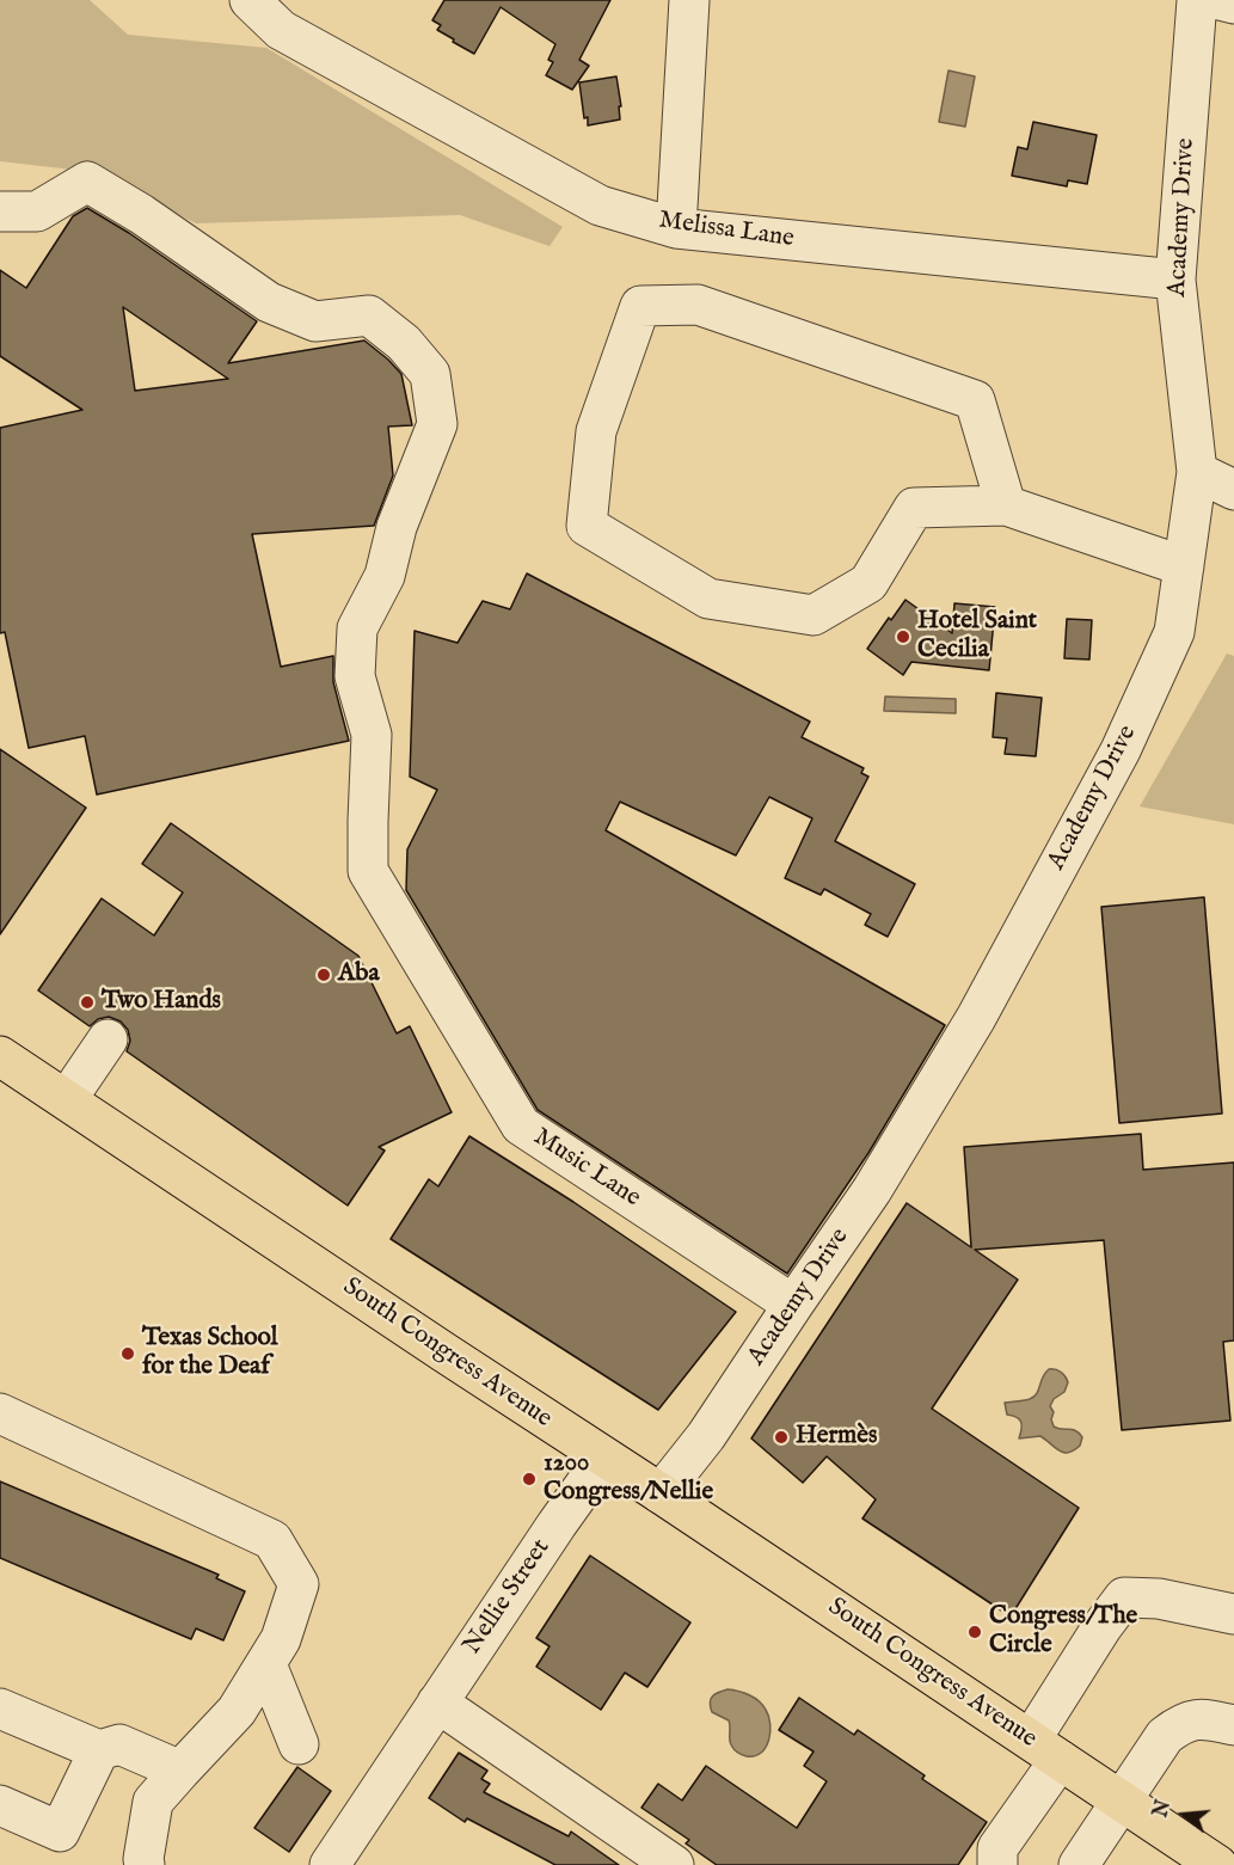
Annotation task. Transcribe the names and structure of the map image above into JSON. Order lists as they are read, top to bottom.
{
  "streets": {
    "main road": ["South Congress Avenue"],
    "street": [
      "Academy Drive",
      "Melissa Lane",
      "Music Lane",
      "Nellie Street"
    ]
  },
  "crossings": [
    ["Academy Drive", "Melissa Lane"],
    ["Academy Drive", "Music Lane"],
    ["Academy Drive", "South Congress Avenue"],
    ["South Congress Avenue", "Nellie Street"]
  ],
  "places": [
    "Hotel Saint Cecilia",
    "Aba",
    "Two Hands",
    "Texas School for the Deaf",
    "Hermès",
    "1200 Congress/Nellie",
    "Congress/The Circle"
  ],
  "north": "left"
}
